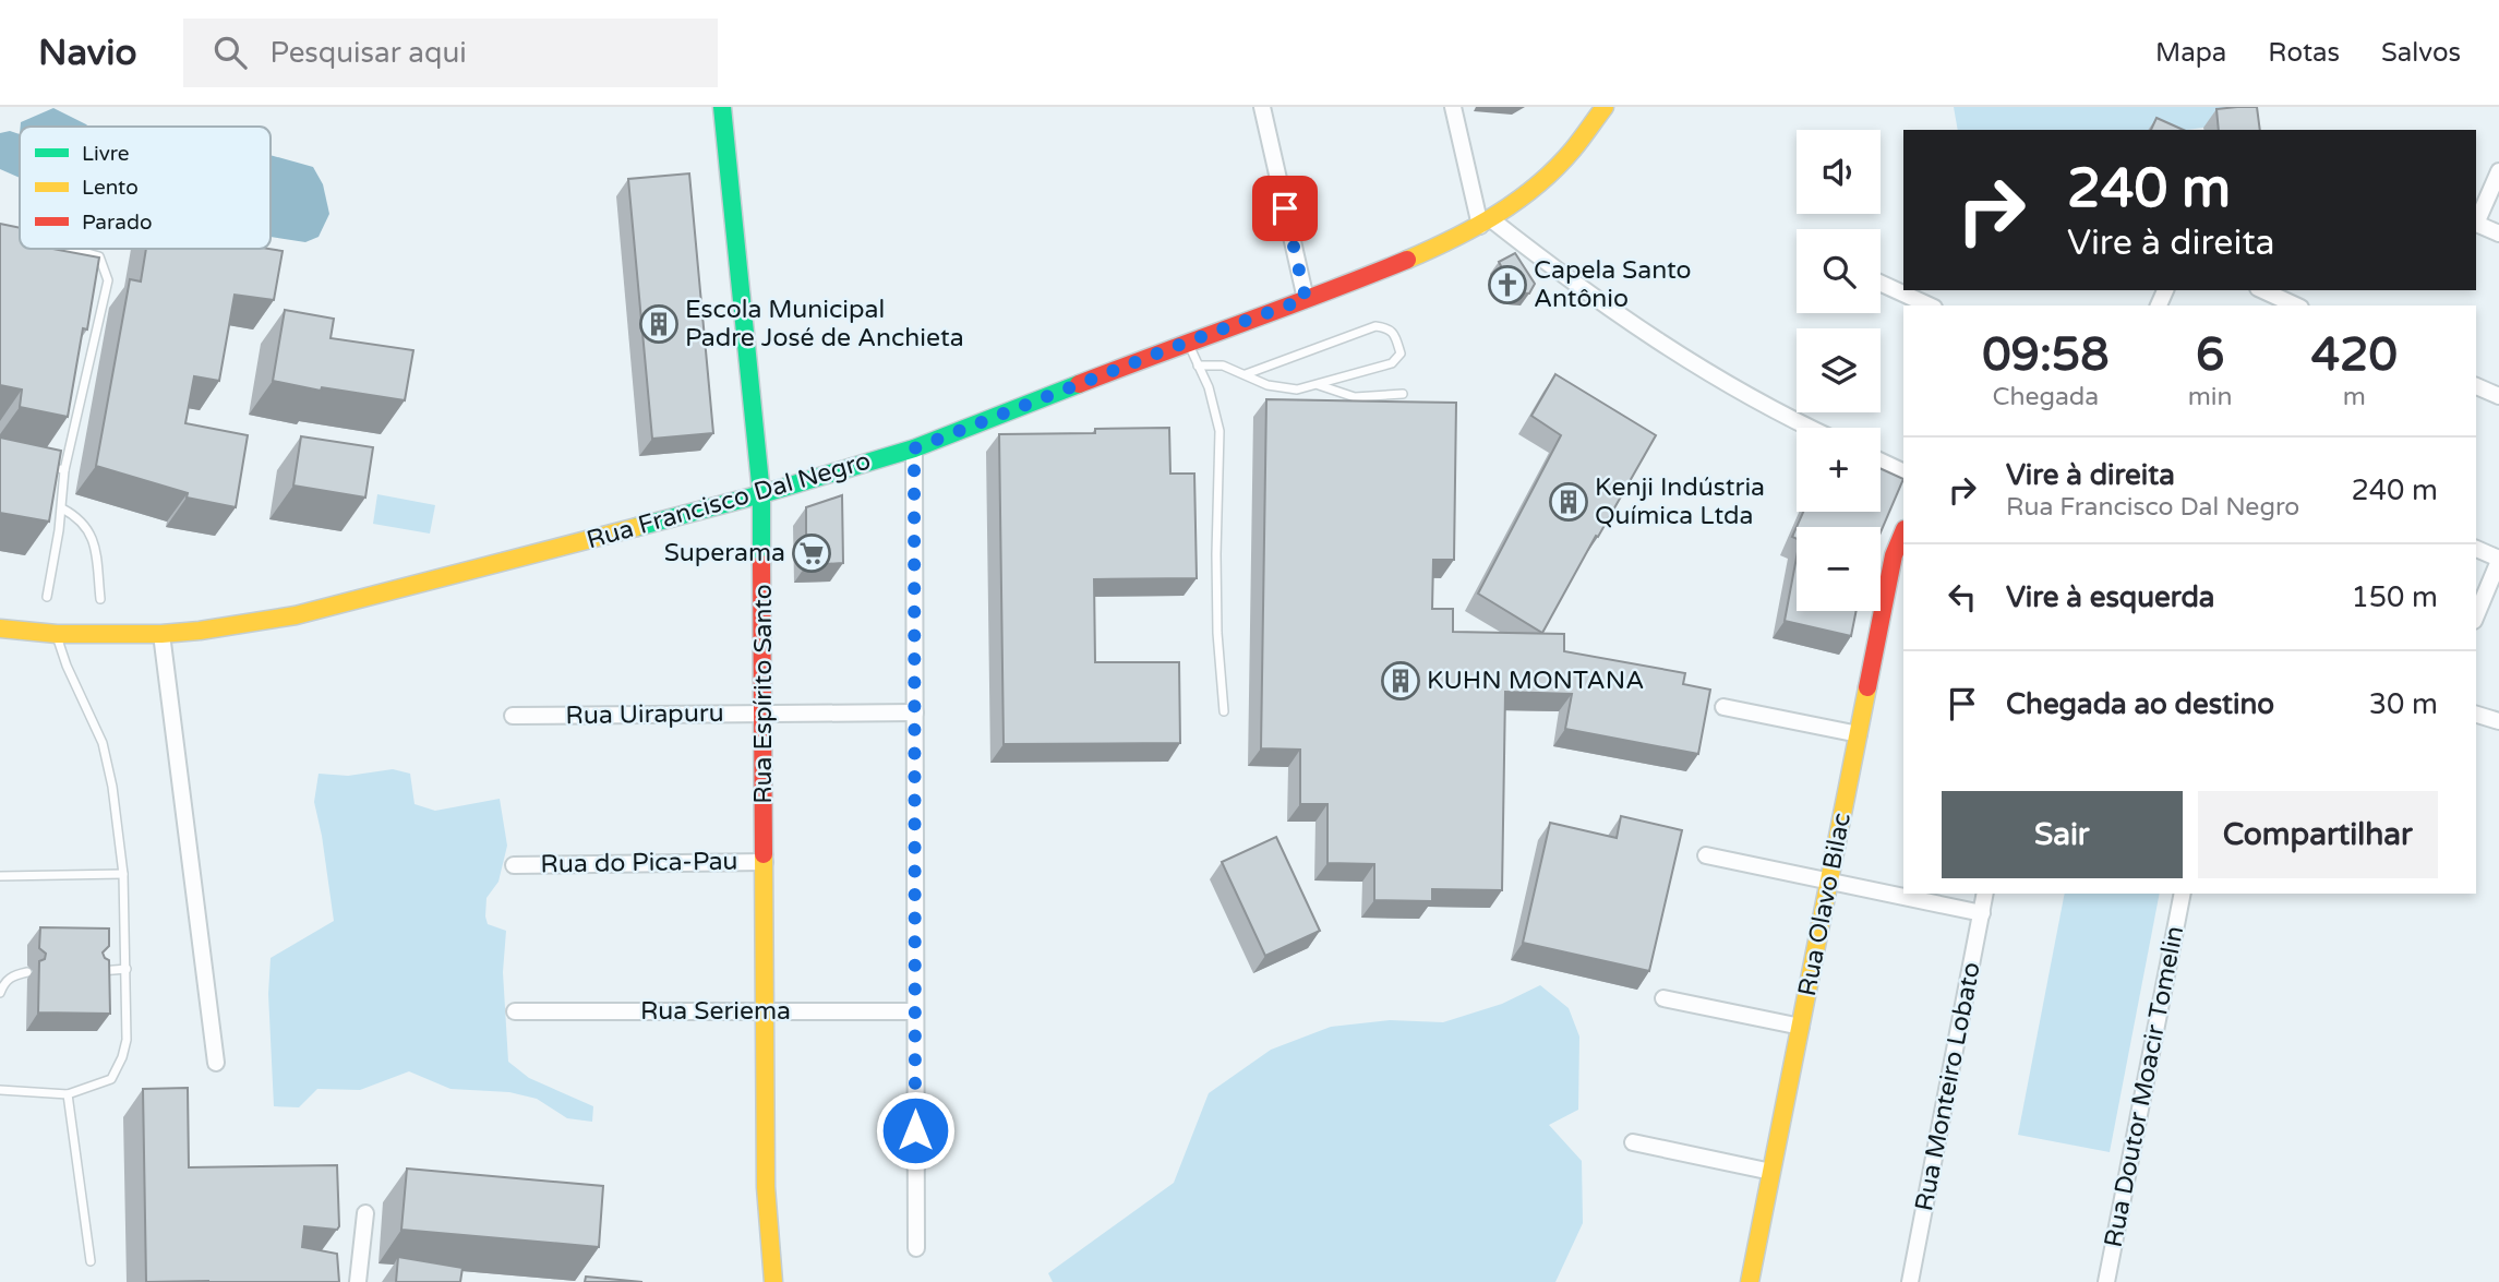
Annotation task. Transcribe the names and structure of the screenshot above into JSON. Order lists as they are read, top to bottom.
{
  "streets": {
    "street": [
      "Rua Francisco Dal Negro",
      "Rua Espírito Santo",
      "Rua Uirapuru",
      "Rua do Pica-Pau",
      "Rua Olavo Bilac",
      "Rua Seriema",
      "Rua Monteiro Lobato",
      "Rua Doutor Moacir Tomelin"
    ]
  },
  "crossings": [
    ["Rua Francisco Dal Negro", "Rua Espírito Santo"],
    ["Rua Espírito Santo", "Rua Uirapuru"],
    ["Rua Espírito Santo", "Rua do Pica-Pau"],
    ["Rua Espírito Santo", "Rua Seriema"]
  ],
  "places": {
    "church": ["Capela Santo Antônio"],
    "building": ["Escola Municipal Padre José de Anchieta", "Kenji Indústria Química Ltda", "KUHN MONTANA"],
    "supermarket": ["Superama"]
  },
  "legend": ["Livre", "Lento", "Parado"],
  "page": {
    "header": "Navio",
    "search": "Pesquisar aqui",
    "nav": ["Mapa", "Rotas", "Salvos"],
    "map_buttons": ["+", "−"],
    "turn": ["240 m", "Vire à direita"],
    "eta": [
      "09:58",
      "Chegada",
      "6",
      "min",
      "420",
      "m"
    ],
    "list": [
      {
        "name": "Vire à direita",
        "note": "Rua Francisco Dal Negro",
        "value": "240 m"
      },
      {
        "name": "Vire à esquerda",
        "value": "150 m"
      },
      {
        "name": "Chegada ao destino",
        "value": "30 m"
      }
    ],
    "buttons": ["Sair", "Compartilhar"]
  }
}
